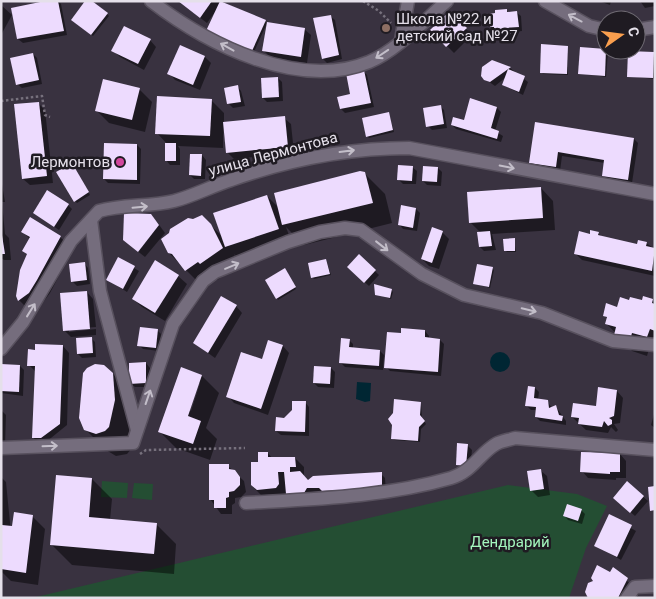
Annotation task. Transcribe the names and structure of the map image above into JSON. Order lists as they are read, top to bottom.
{
  "streets": {
    "street": ["улица Лермонтова"]
  },
  "one_way": ["улица Лермонтова"],
  "parks": ["Дендрарий"],
  "places": ["Школа №22 и детский сад №27", "Лермонтов"],
  "north": "right"
}
